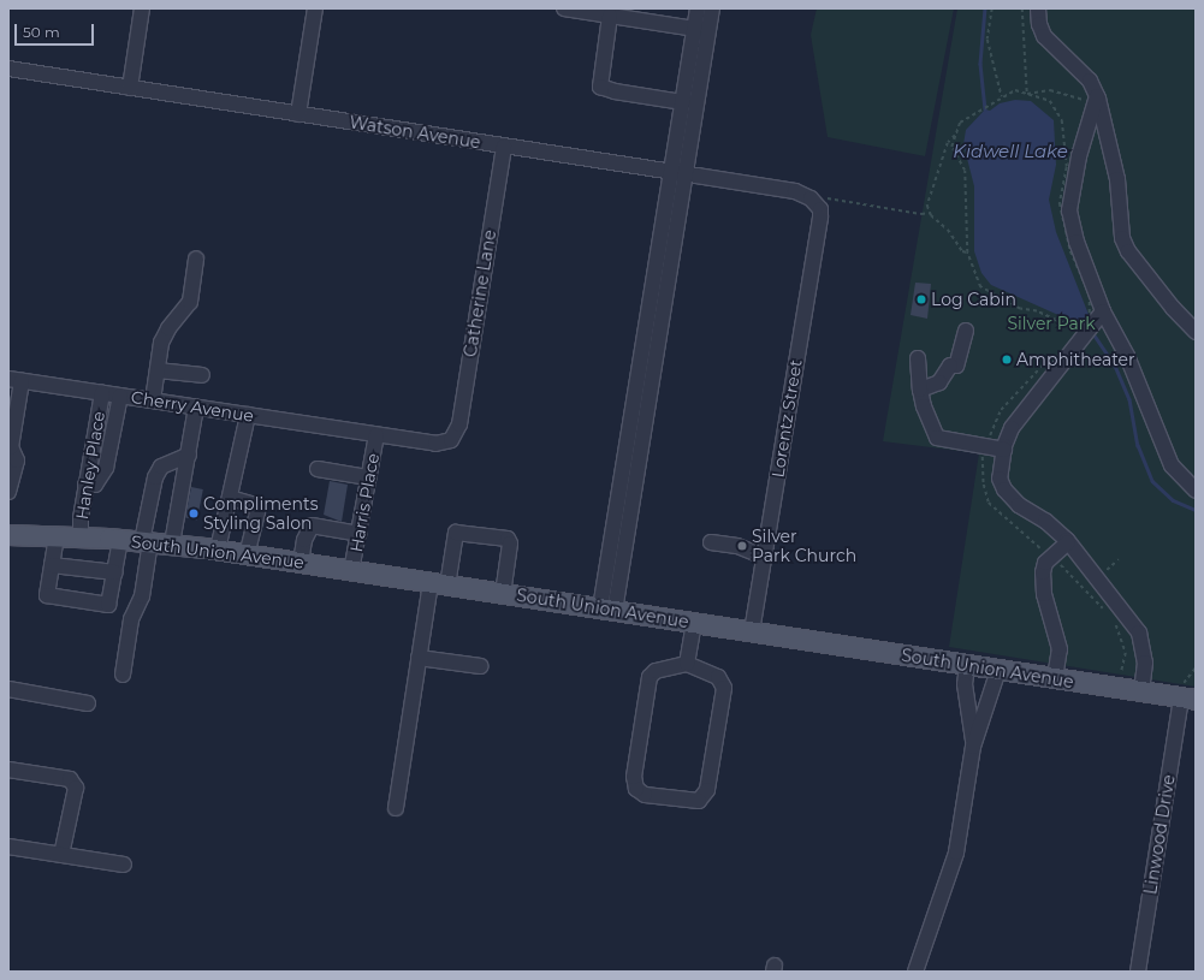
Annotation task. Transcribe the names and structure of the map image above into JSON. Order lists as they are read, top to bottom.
{
  "streets": {
    "main road": ["South Union Avenue"],
    "street": [
      "Watson Avenue",
      "Catherine Lane",
      "Cherry Avenue",
      "Lorentz Street",
      "Hanley Place",
      "Harris Place",
      "Linwood Drive"
    ]
  },
  "crossings": [
    ["Watson Avenue", "Catherine Lane"],
    ["Watson Avenue", "Lorentz Street"],
    ["Catherine Lane", "Cherry Avenue"],
    ["Cherry Avenue", "Hanley Place"],
    ["Cherry Avenue", "Harris Place"],
    ["Lorentz Street", "South Union Avenue"],
    ["Hanley Place", "South Union Avenue"],
    ["Harris Place", "South Union Avenue"],
    ["South Union Avenue", "Linwood Drive"]
  ],
  "water": ["Kidwell Lake"],
  "parks": ["Silver Park"],
  "places": [
    "Log Cabin",
    "Amphitheater",
    "Compliments Styling Salon",
    "Silver Park Church"
  ],
  "scale_bar": "50 m"
}
